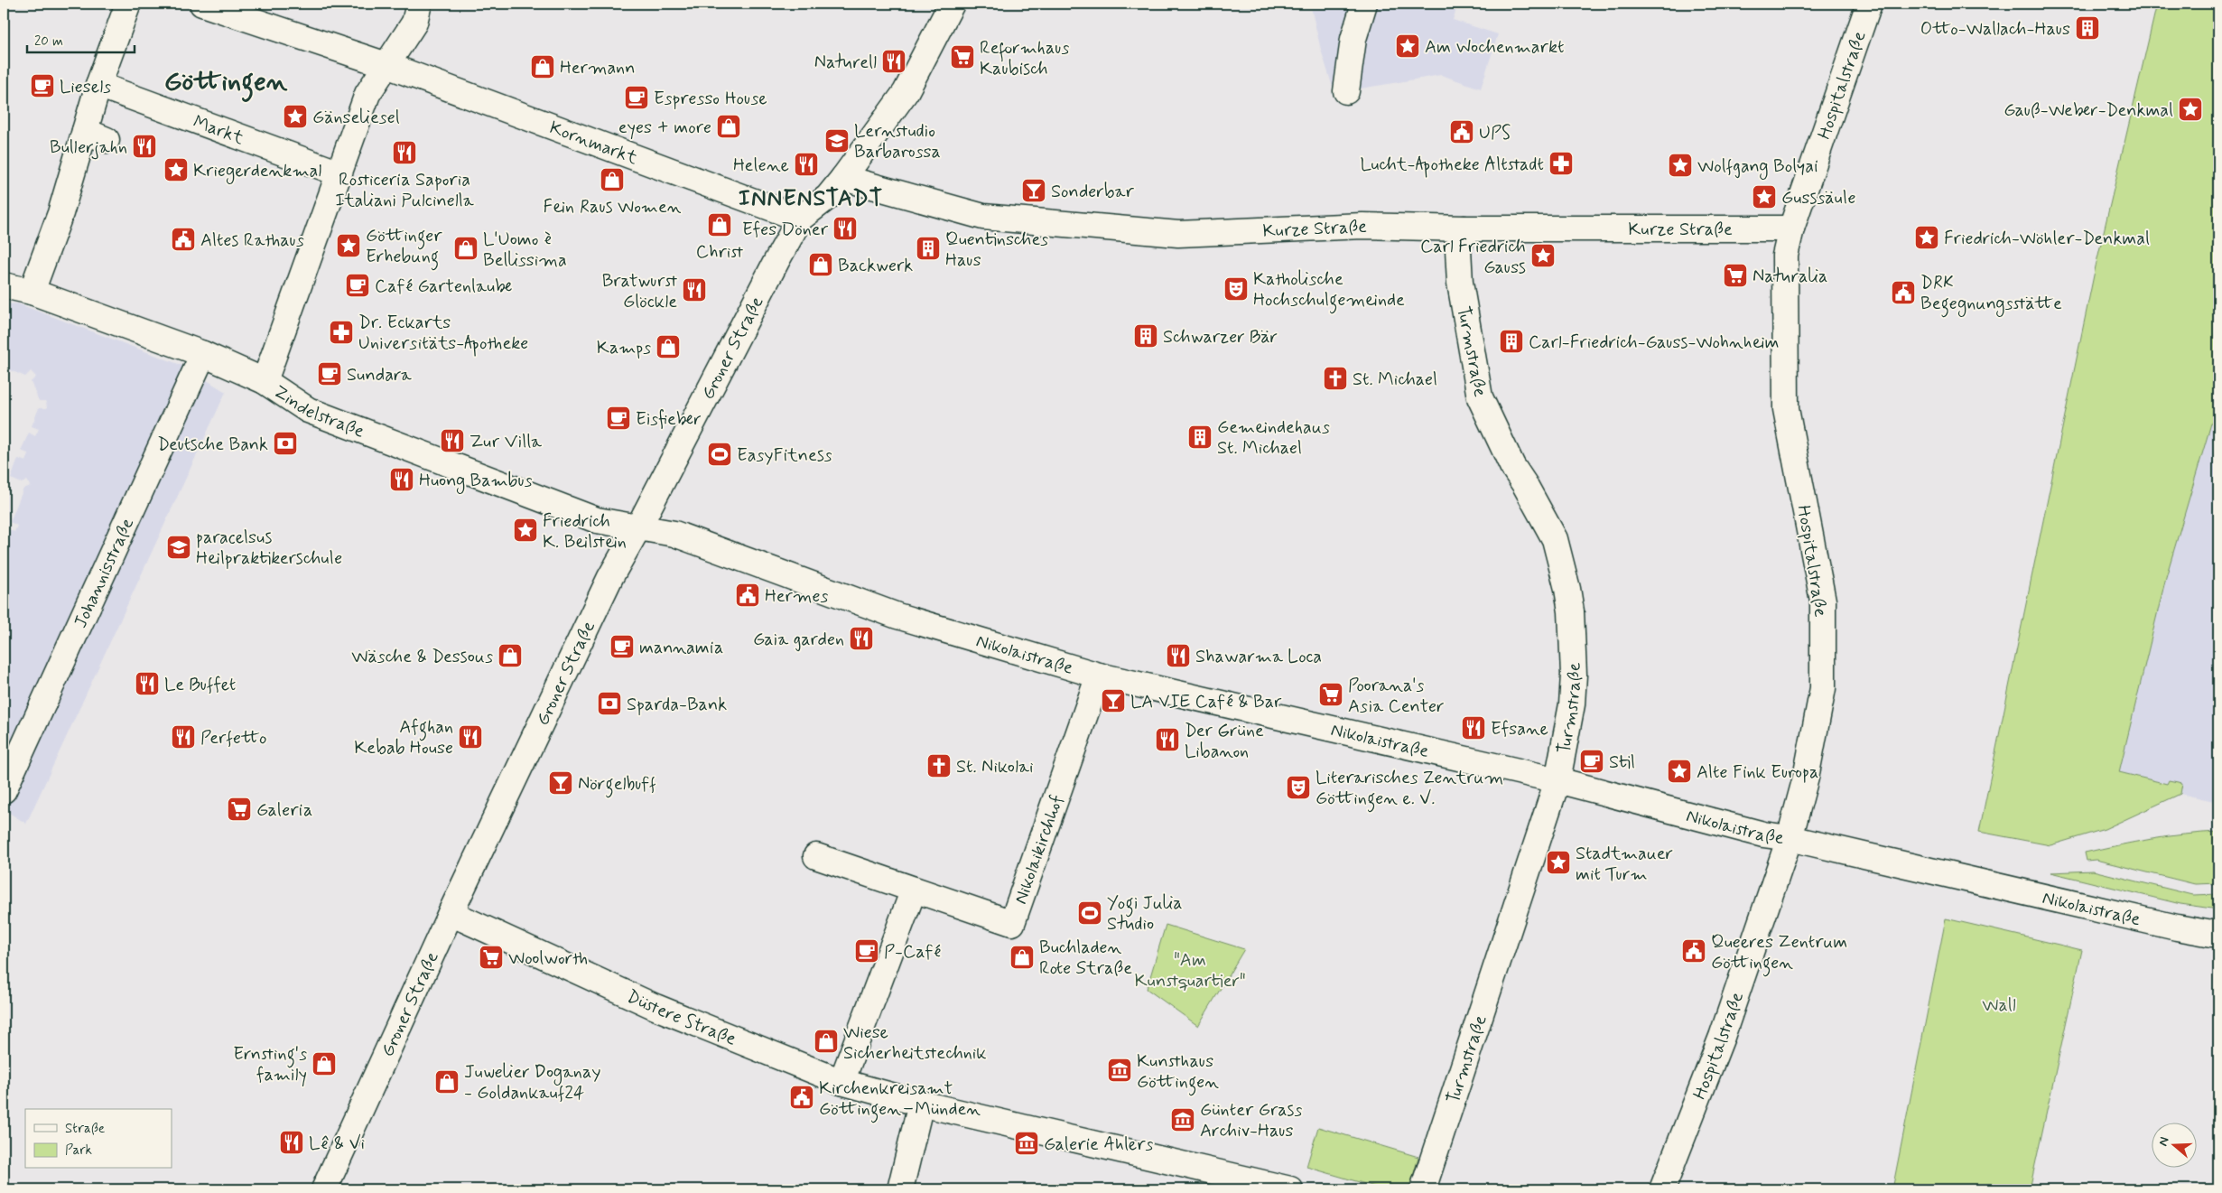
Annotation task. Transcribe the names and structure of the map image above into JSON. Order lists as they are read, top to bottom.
{
  "streets": {
    "street": [
      "Hospitalstraße",
      "Markt",
      "Kornmarkt",
      "Kurze Straße",
      "Groner Straße",
      "Turmstraße",
      "Zindelstraße",
      "Johannisstraße",
      "Nikolaistraße",
      "Nikolaikirchhof",
      "Düstere Straße"
    ]
  },
  "crossings": [
    ["Hospitalstraße", "Kurze Straße"],
    ["Hospitalstraße", "Nikolaistraße"],
    ["Kornmarkt", "Groner Straße"],
    ["Kurze Straße", "Groner Straße"],
    ["Kurze Straße", "Turmstraße"],
    ["Groner Straße", "Zindelstraße"],
    ["Groner Straße", "Nikolaistraße"],
    ["Groner Straße", "Düstere Straße"],
    ["Turmstraße", "Nikolaistraße"],
    ["Zindelstraße", "Johannisstraße"],
    ["Zindelstraße", "Nikolaistraße"],
    ["Nikolaistraße", "Nikolaikirchhof"]
  ],
  "districts": ["Göttingen", "INNENSTADT"],
  "parks": ["\"Am Kunstquartier\"", "Wall"],
  "places": {
    "building": [
      "Otto-Wallach-Haus",
      "Quentinsches Haus",
      "Schwarzer Bär",
      "Carl-Friedrich-Gauss-Wohnheim",
      "Gemeindehaus St. Michael"
    ],
    "place": [
      "Am Wochenmarkt",
      "Gauß-Weber-Denkmal",
      "Gänseliesel",
      "Wolfgang Bolyai",
      "Kriegerdenkmal",
      "Gusssäule",
      "Friedrich-Wöhler-Denkmal",
      "Göttinger Erhebung",
      "Carl Friedrich Gauss",
      "Friedrich K. Beilstein",
      "Alte Fink Europa",
      "Stadtmauer mit Turm"
    ],
    "supermarket": [
      "Reformhaus Kaubisch",
      "Naturalia",
      "Poorana's Asia Center",
      "Galeria",
      "Woolworth"
    ],
    "restaurant": [
      "Naturell",
      "Bullerjahn",
      "Rosticeria Saporia Italiani Pulcinella",
      "Helene",
      "Efes Döner",
      "Bratwurst Glöckle",
      "Zur Villa",
      "Huong Bambus",
      "Gaia garden",
      "Shawarma Loca",
      "Le Buffet",
      "Efsane",
      "Perfetto",
      "Afghan Kebab House",
      "Der Grüne Libanon",
      "Lê & Vi"
    ],
    "shop": [
      "Hermann",
      "eyes + more",
      "Fein Raus Women",
      "Christ",
      "L'Uomo è Bellissima",
      "Backwerk",
      "Kamps",
      "Wäsche & Dessous",
      "Buchladen Rote Straße",
      "Wiese Sicherheitstechnik",
      "Ernsting's family",
      "Juwelier Doganay - Goldankauf24"
    ],
    "cafe": [
      "Liesels",
      "Espresso House",
      "Café Gartenlaube",
      "Sundara",
      "Eisfieber",
      "mannamia",
      "Stil",
      "P-Café"
    ],
    "public building": [
      "UPS",
      "Altes Rathaus",
      "DRK Begegnungsstätte",
      "Hermes",
      "Queeres Zentrum Göttingen",
      "Kirchenkreisamt Göttingen–Münden"
    ],
    "school or university": ["Lernstudio Barbarossa", "paracelsus Heilpraktikerschule"],
    "pharmacy": ["Lucht-Apotheke Altstadt", "Dr. Eckarts Universitäts-Apotheke"],
    "bar": ["Sonderbar", "LA VIE Café & Bar", "Nörgelbuff"],
    "theatre": ["Katholische Hochschulgemeinde", "Literarisches Zentrum Göttingen e. V."],
    "church": ["St. Michael", "St. Nikolai"],
    "bank": ["Deutsche Bank", "Sparda-Bank"],
    "sports": ["EasyFitness", "Yogi Julia Studio"],
    "museum": ["Kunsthaus Göttingen", "Günter Grass Archiv-Haus", "Galerie Ahlers"]
  },
  "legend": ["Straße", "Park"],
  "scale_bar": "20 m",
  "north": "left"
}
